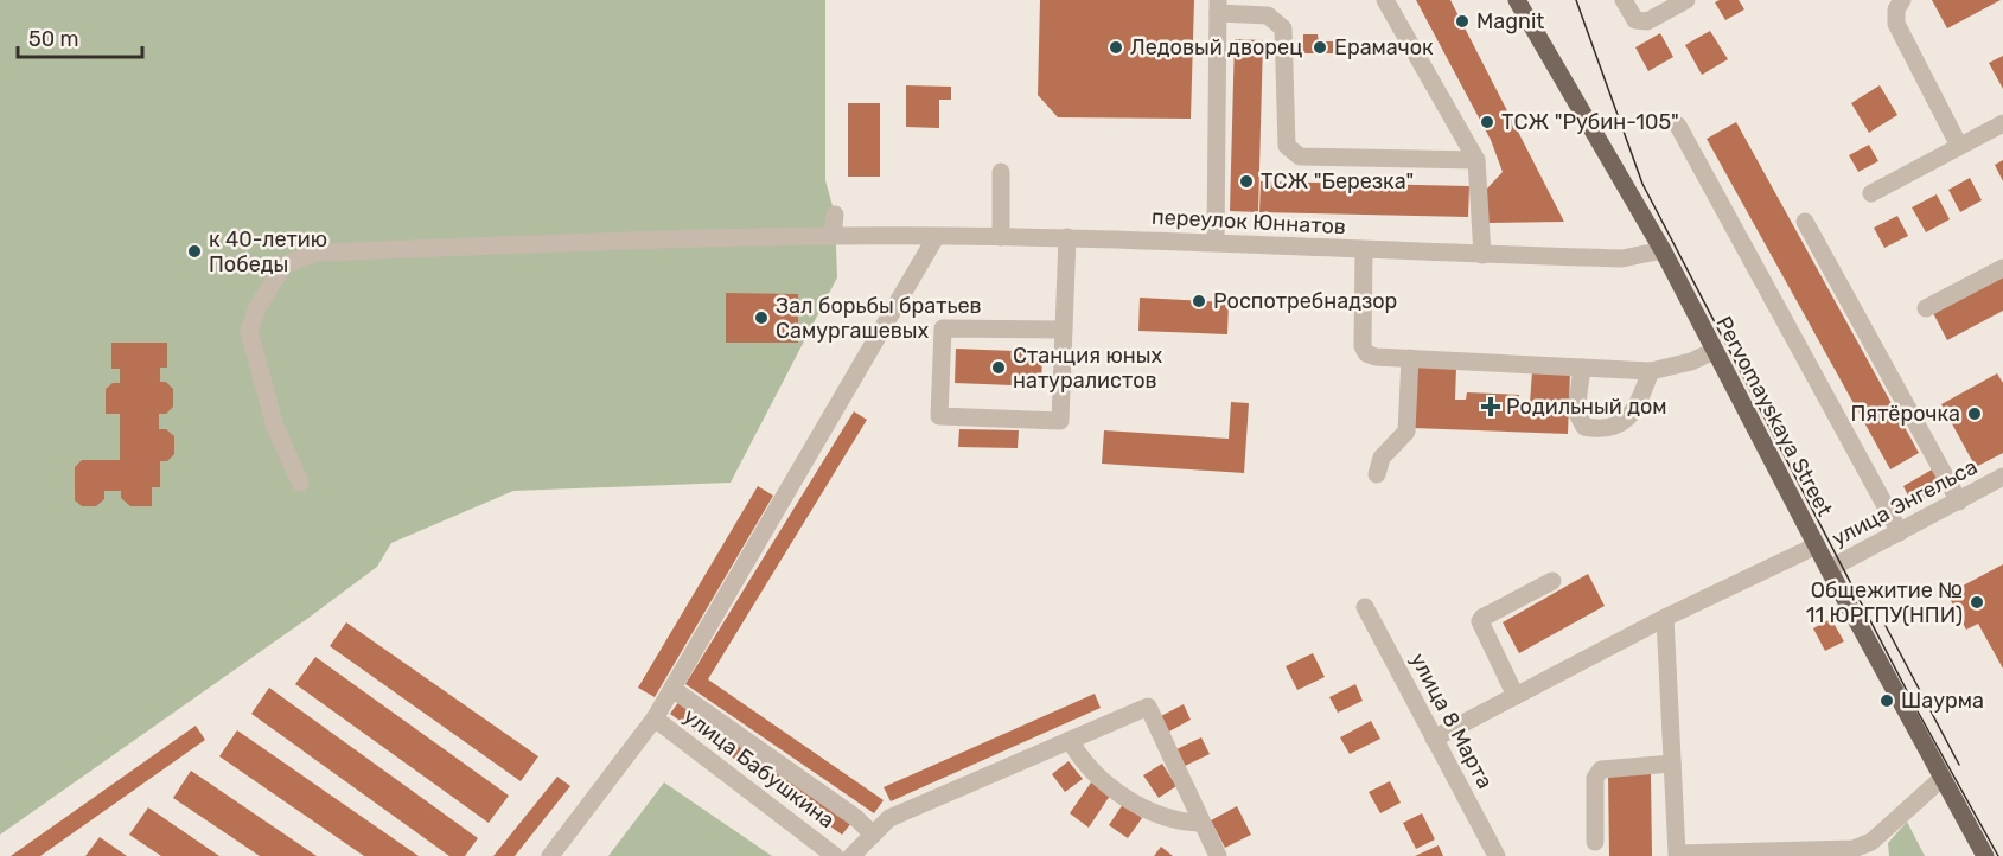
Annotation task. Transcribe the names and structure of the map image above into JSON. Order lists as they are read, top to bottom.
{
  "streets": {
    "main road": ["Pervomayskaya Street"],
    "street": [
      "переулок Юннатов",
      "улица Энгельса",
      "улица 8 Марта",
      "улица Бабушкина"
    ]
  },
  "crossings": [
    ["переулок Юннатов", "Pervomayskaya Street"],
    ["Pervomayskaya Street", "улица Энгельса"]
  ],
  "places": {
    "other": [
      "Magnit",
      "Ледовый дворец",
      "Ерамачок",
      "ТСЖ \"Рубин-105\"",
      "ТСЖ \"Березка\"",
      "к 40-летию Победы",
      "Роспотребнадзор",
      "Зал борьбы братьев Самургашевых",
      "Станция юных натуралистов",
      "Пятёрочка",
      "Общежитие № 11 ЮРГПУ(НПИ)",
      "Шаурма"
    ],
    "health": ["Родильный дом"]
  },
  "scale_bar": "50 m"
}
